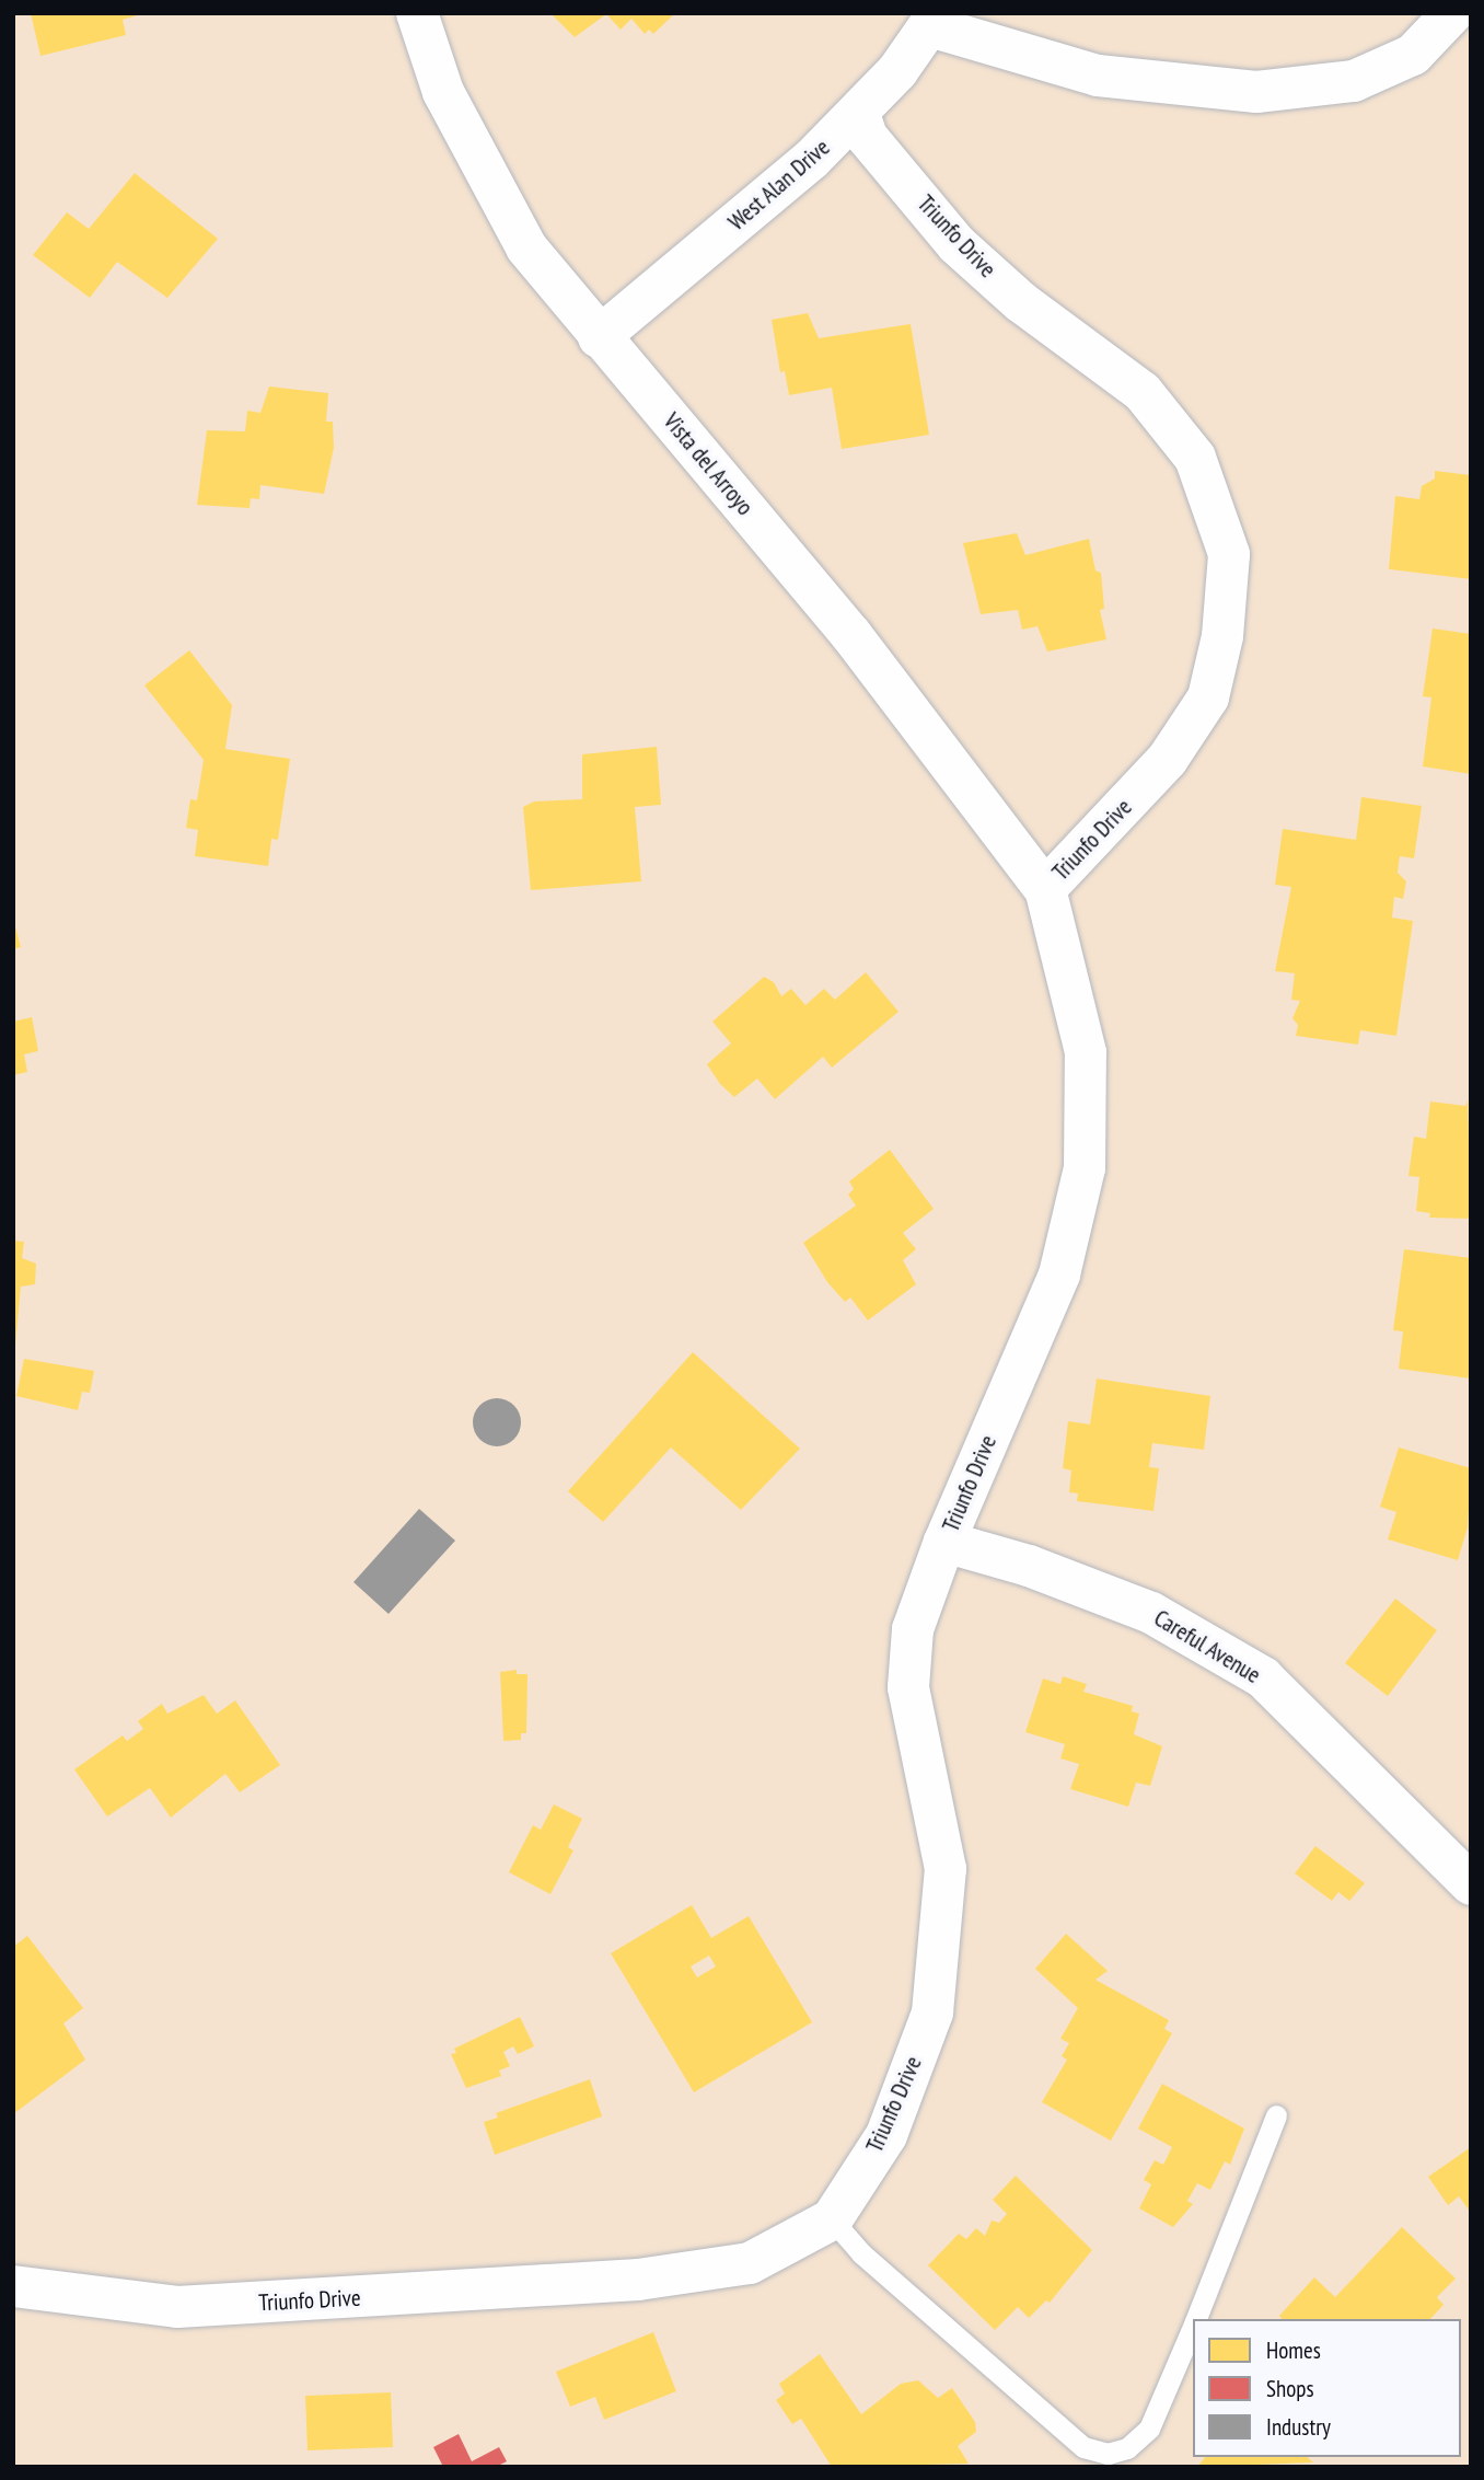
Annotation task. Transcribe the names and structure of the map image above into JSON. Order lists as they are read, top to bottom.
{
  "streets": {
    "street": [
      "West Alan Drive",
      "Triunfo Drive",
      "Vista del Arroyo",
      "Careful Avenue"
    ]
  },
  "crossings": [
    ["West Alan Drive", "Triunfo Drive"],
    ["West Alan Drive", "Vista del Arroyo"],
    ["Triunfo Drive", "Vista del Arroyo"],
    ["Triunfo Drive", "Careful Avenue"]
  ],
  "legend": ["Homes", "Shops", "Industry"]
}
